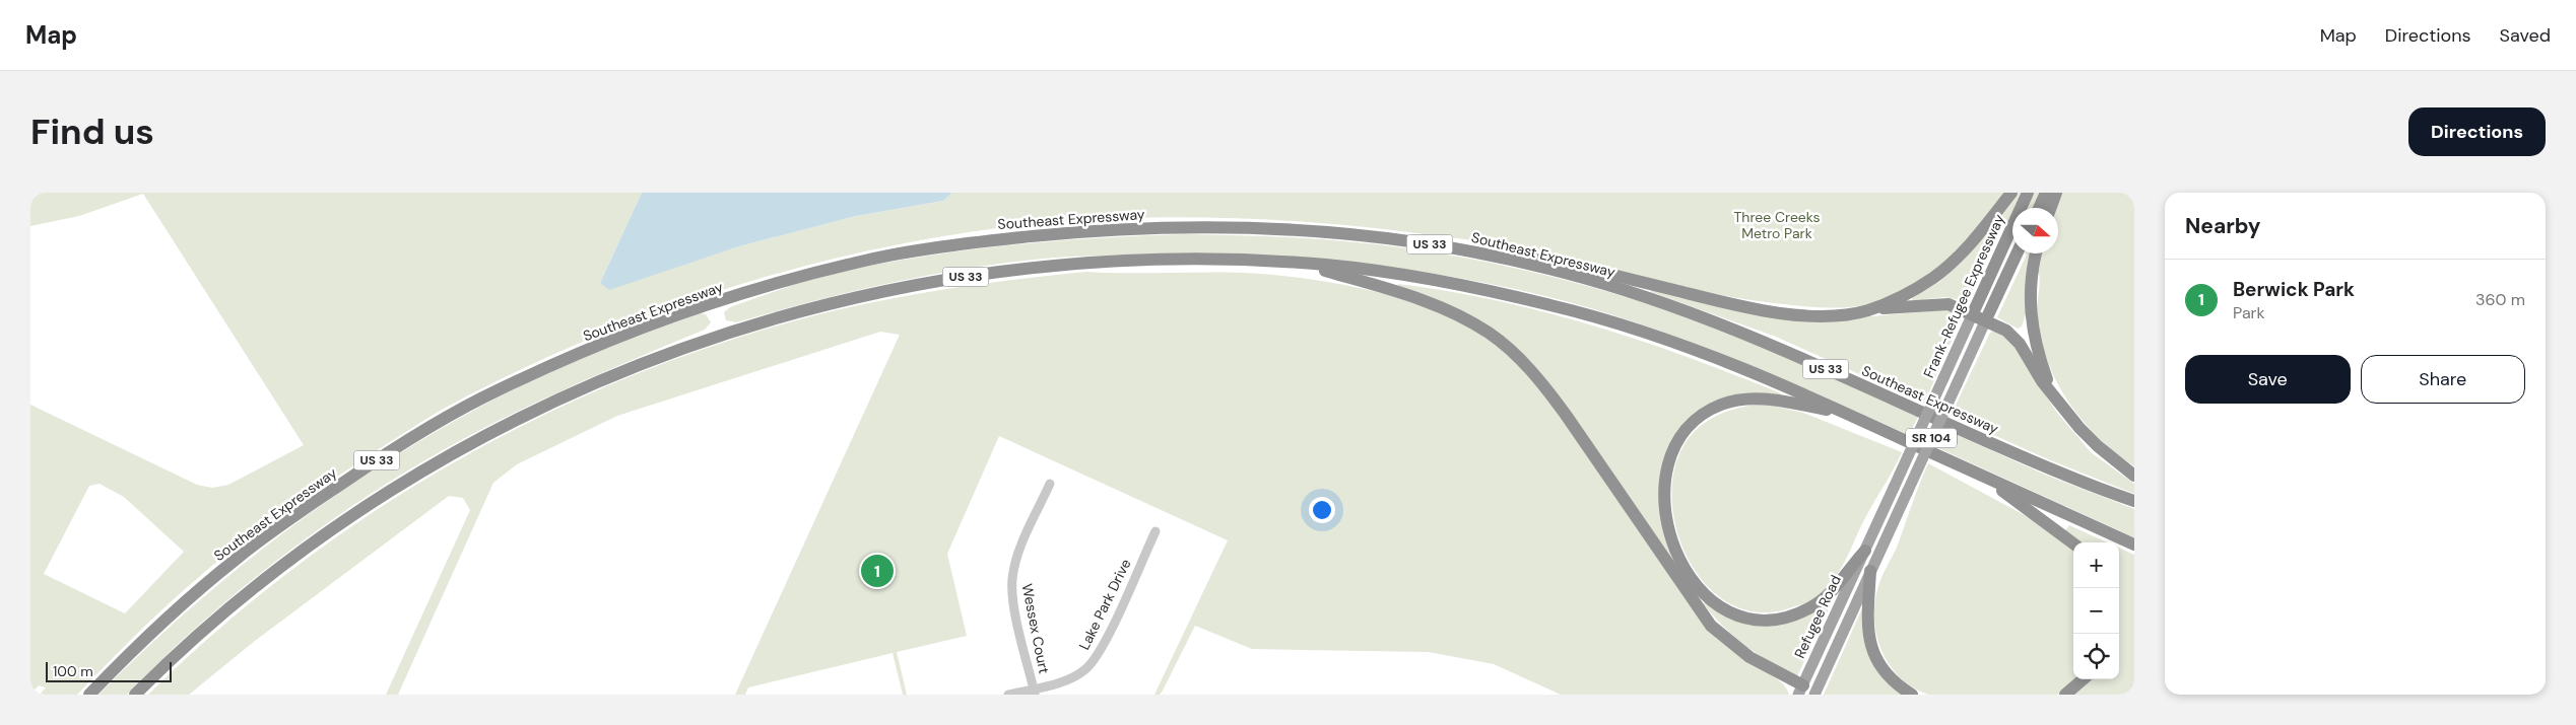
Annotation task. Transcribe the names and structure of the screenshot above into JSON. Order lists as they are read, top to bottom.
{
  "streets": {
    "highway": [
      "Southeast Expressway",
      "US 33",
      "Frank-Refugee Expressway",
      "SR 104"
    ],
    "main road": ["Refugee Road"],
    "street": ["Lake Park Drive", "Wessex Court"]
  },
  "crossings": [
    ["Frank-Refugee Expressway", "Refugee Road"],
    ["SR 104", "Refugee Road"],
    ["Lake Park Drive", "Wessex Court"]
  ],
  "parks": ["Three Creeks Metro Park"],
  "scale_bar": "100 m",
  "north": "right",
  "page": {
    "header": "Map",
    "nav": ["Map", "Directions", "Saved"],
    "buttons": [
      "Directions",
      ["Save", "Share"]
    ],
    "title": "Find us",
    "heading": "Nearby",
    "list": [
      {
        "mark": "1",
        "name": "Berwick Park",
        "note": "Park",
        "value": "360 m"
      }
    ],
    "map_buttons": ["+", "−"],
    "pins": "1",
    "scale": "100 m"
  }
}
